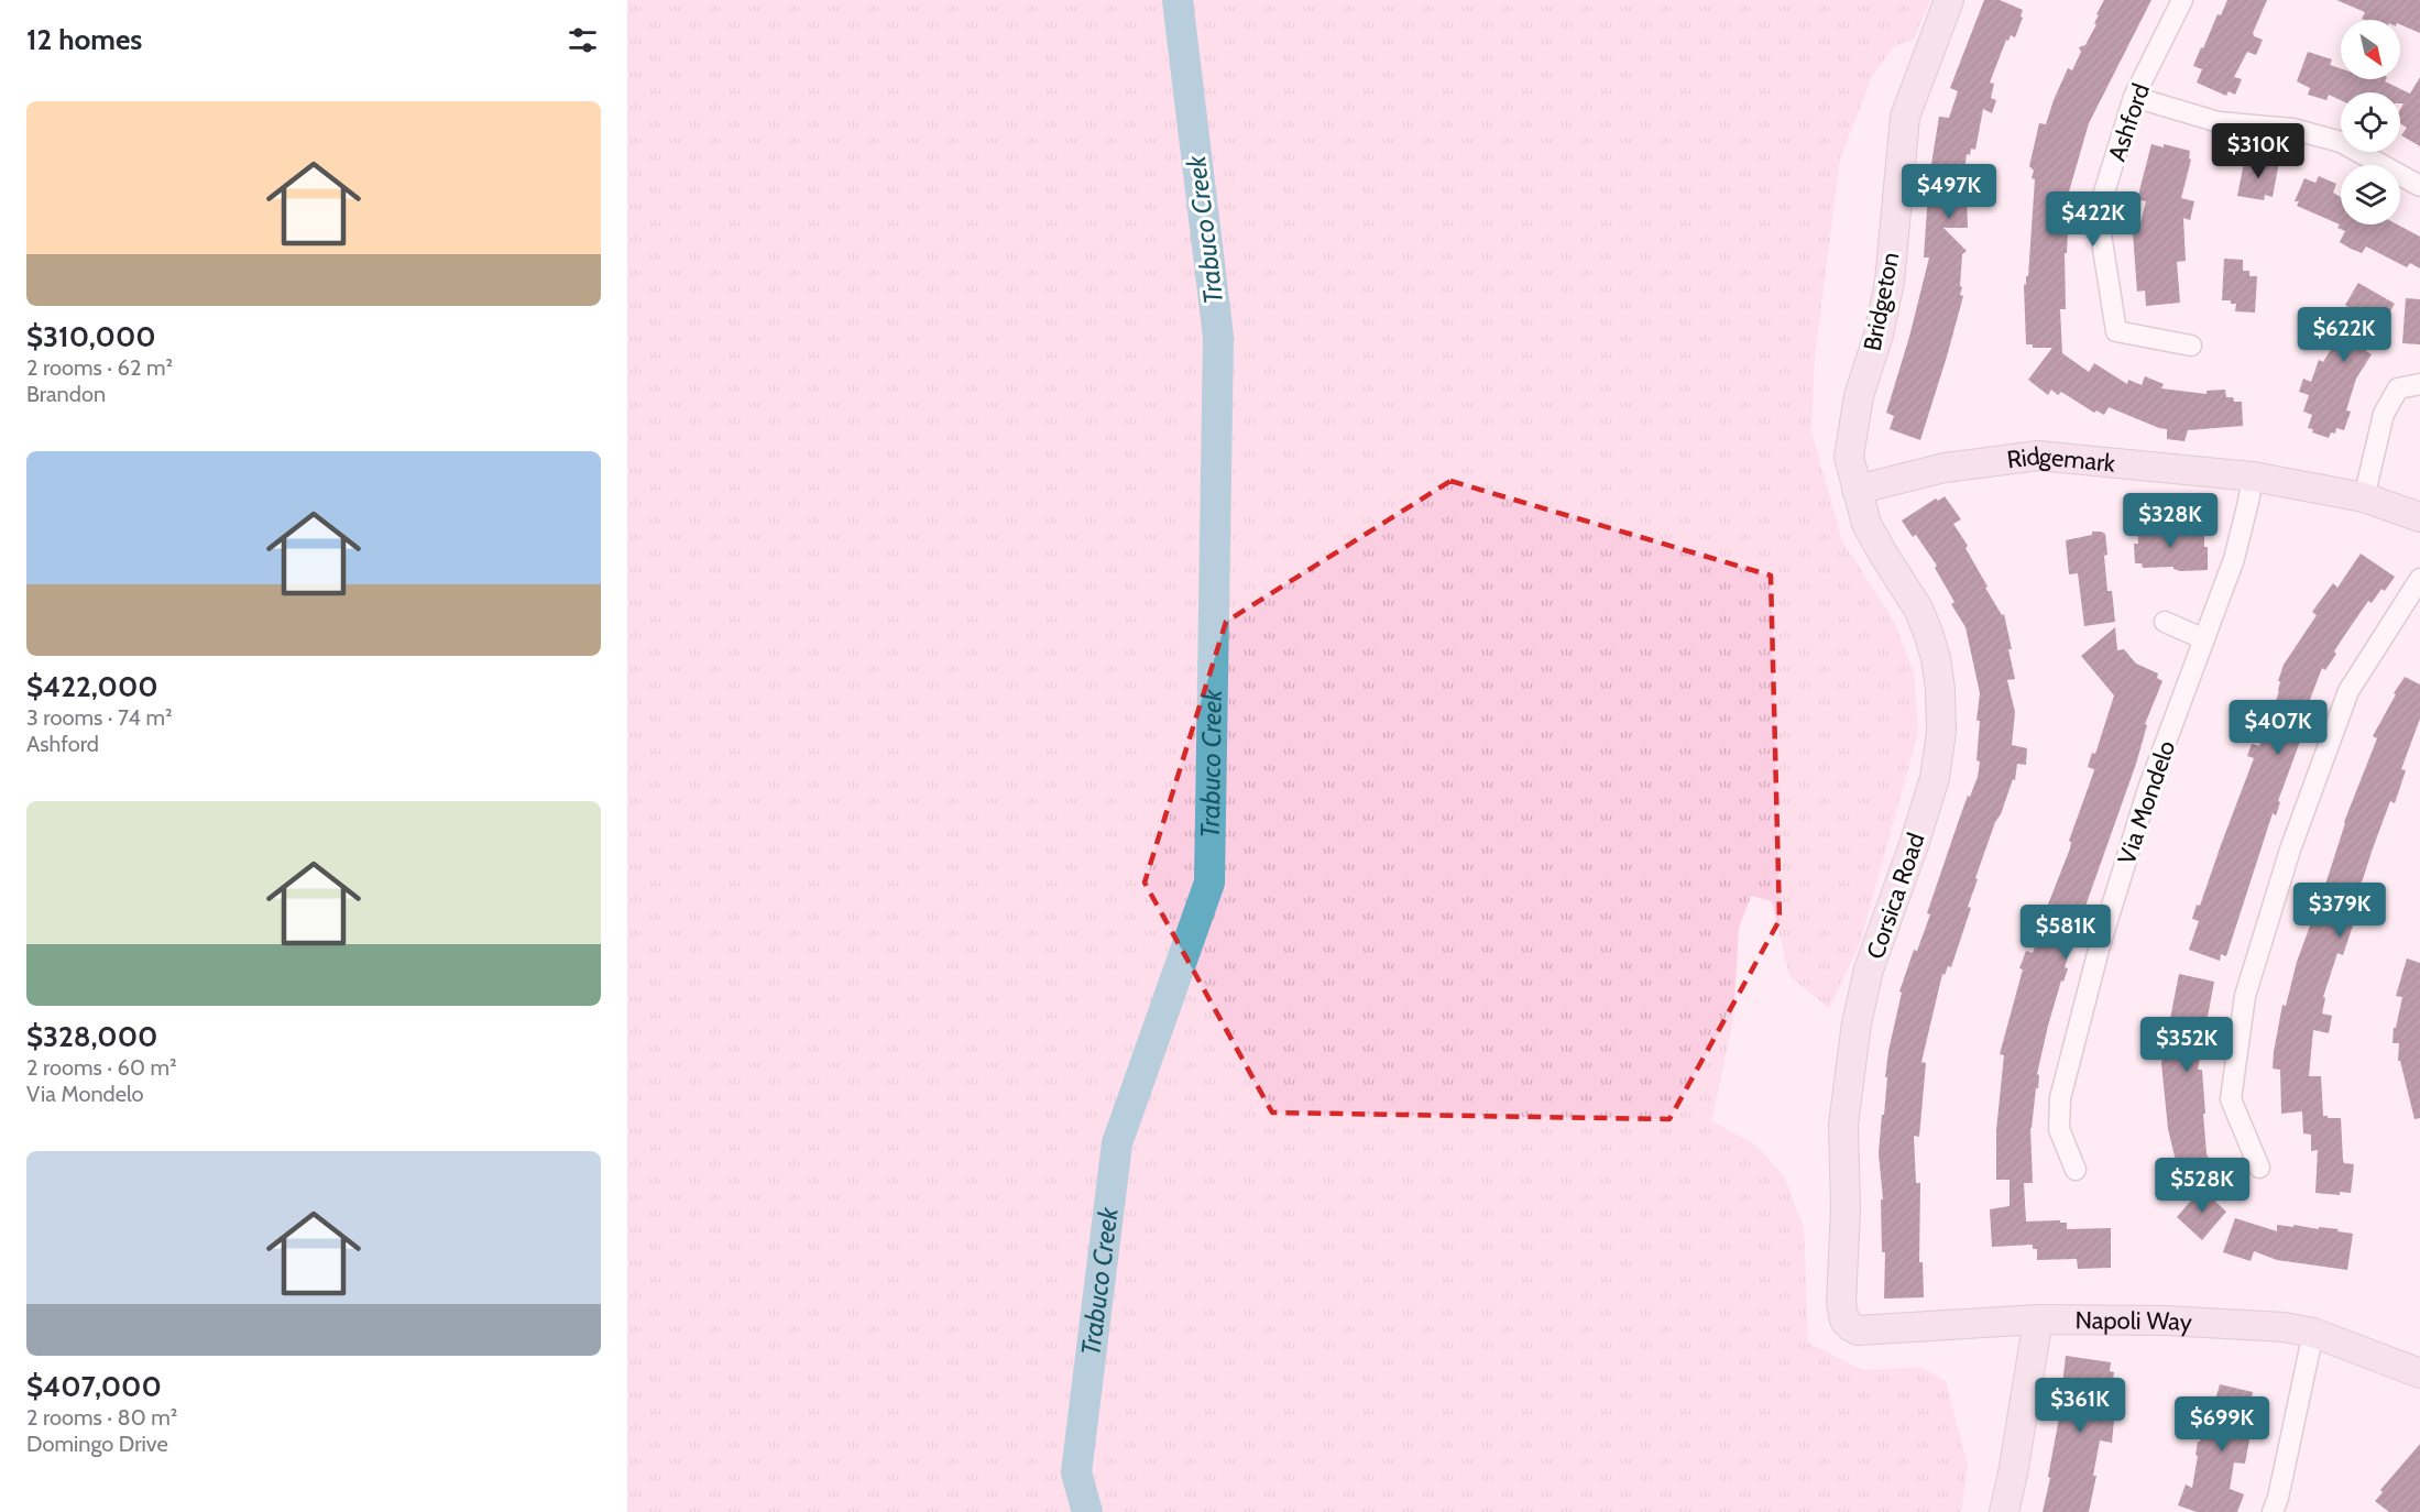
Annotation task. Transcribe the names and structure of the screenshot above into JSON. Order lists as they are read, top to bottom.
{
  "streets": {
    "street": [
      "Ashford",
      "Bridgeton",
      "Ridgemark",
      "Via Mondelo",
      "Corsica Road",
      "Napoli Way"
    ]
  },
  "crossings": [
    ["Bridgeton", "Ridgemark"],
    ["Bridgeton", "Corsica Road"],
    ["Ridgemark", "Via Mondelo"],
    ["Ridgemark", "Corsica Road"],
    ["Corsica Road", "Napoli Way"]
  ],
  "water": ["Trabuco Creek"],
  "north": "bottom right",
  "page": {
    "heading": "12 homes",
    "list": [
      {
        "name": "$310,000",
        "note": "2 rooms · 62 m² · Brandon"
      },
      {
        "name": "$422,000",
        "note": "3 rooms · 74 m² · Ashford"
      },
      {
        "name": "$328,000",
        "note": "2 rooms · 60 m² · Via Mondelo"
      },
      {
        "name": "$407,000",
        "note": "2 rooms · 80 m² · Domingo Drive"
      }
    ],
    "price": [
      "$310K",
      "$497K",
      "$422K",
      "$622K",
      "$328K",
      "$407K",
      "$379K",
      "$581K",
      "$352K",
      "$528K",
      "$361K",
      "$699K"
    ]
  }
}
